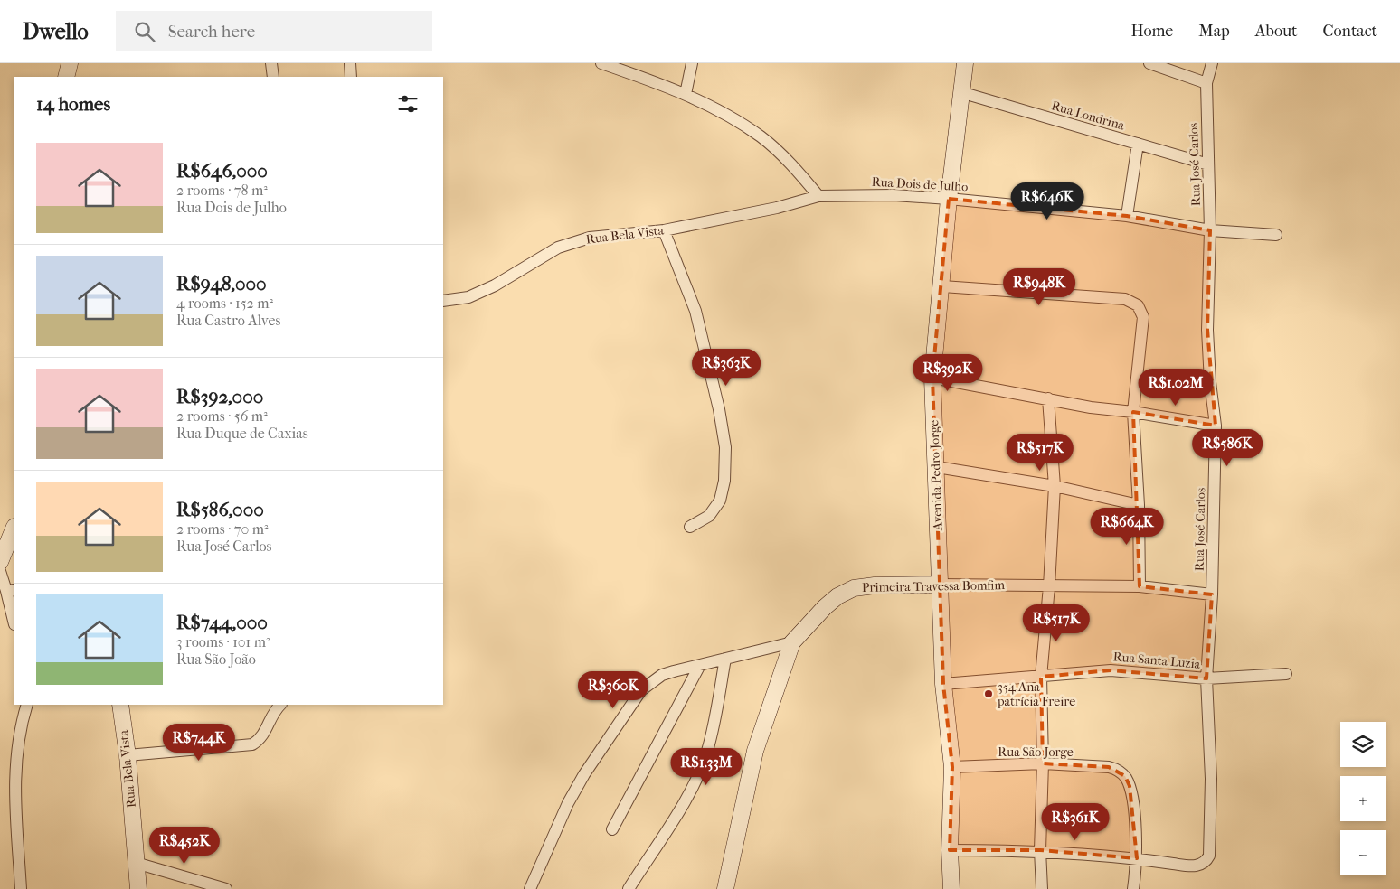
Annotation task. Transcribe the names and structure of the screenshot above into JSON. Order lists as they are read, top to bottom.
{
  "streets": {
    "street": [
      "Rua Londrina",
      "Rua José Carlos",
      "Rua Dois de Julho",
      "Rua Bela Vista",
      "Avenida Pedro Jorge",
      "Primeira Travessa Bomfim",
      "Rua Santa Luzia",
      "Rua São Jorge"
    ]
  },
  "crossings": [
    ["Rua Londrina", "Rua José Carlos"],
    ["Rua Londrina", "Avenida Pedro Jorge"],
    ["Rua José Carlos", "Rua Dois de Julho"],
    ["Rua José Carlos", "Primeira Travessa Bomfim"],
    ["Rua José Carlos", "Rua Santa Luzia"],
    ["Rua José Carlos", "Rua São Jorge"],
    ["Rua Dois de Julho", "Rua Bela Vista"],
    ["Rua Dois de Julho", "Avenida Pedro Jorge"],
    ["Avenida Pedro Jorge", "Primeira Travessa Bomfim"],
    ["Avenida Pedro Jorge", "Rua Santa Luzia"],
    ["Avenida Pedro Jorge", "Rua São Jorge"]
  ],
  "places": ["354 Ana patrícia Freire"],
  "page": {
    "header": "Dwello",
    "search": "Search here",
    "nav": [
      "Home",
      "Map",
      "About",
      "Contact"
    ],
    "heading": "14 homes",
    "list": [
      {
        "name": "R$646,000",
        "note": "2 rooms · 78 m² · Rua Dois de Julho"
      },
      {
        "name": "R$948,000",
        "note": "4 rooms · 152 m² · Rua Castro Alves"
      },
      {
        "name": "R$392,000",
        "note": "2 rooms · 56 m² · Rua Duque de Caxias"
      },
      {
        "name": "R$586,000",
        "note": "2 rooms · 70 m² · Rua José Carlos"
      },
      {
        "name": "R$744,000",
        "note": "3 rooms · 101 m² · Rua São João"
      }
    ],
    "price": [
      "R$646K",
      "R$948K",
      "R$363K",
      "R$392K",
      "R$1.02M",
      "R$586K",
      "R$517K",
      "R$664K",
      "R$517K",
      "R$360K",
      "R$744K",
      "R$1.33M",
      "R$361K",
      "R$452K"
    ],
    "map_buttons": ["+", "−"]
  }
}
